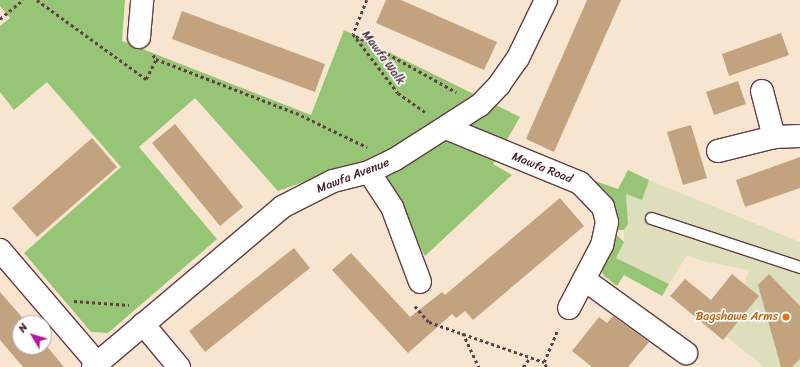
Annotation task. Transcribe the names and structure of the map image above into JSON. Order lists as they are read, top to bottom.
{
  "streets": {
    "street": ["Mawfa Road", "Mawfa Avenue"],
    "path": ["Mawfa Walk"]
  },
  "crossings": [
    ["Mawfa Walk", "Mawfa Road"],
    ["Mawfa Walk", "Mawfa Avenue"],
    ["Mawfa Road", "Mawfa Avenue"]
  ],
  "places": ["Bagshawe Arms"],
  "north": "top left"
}
